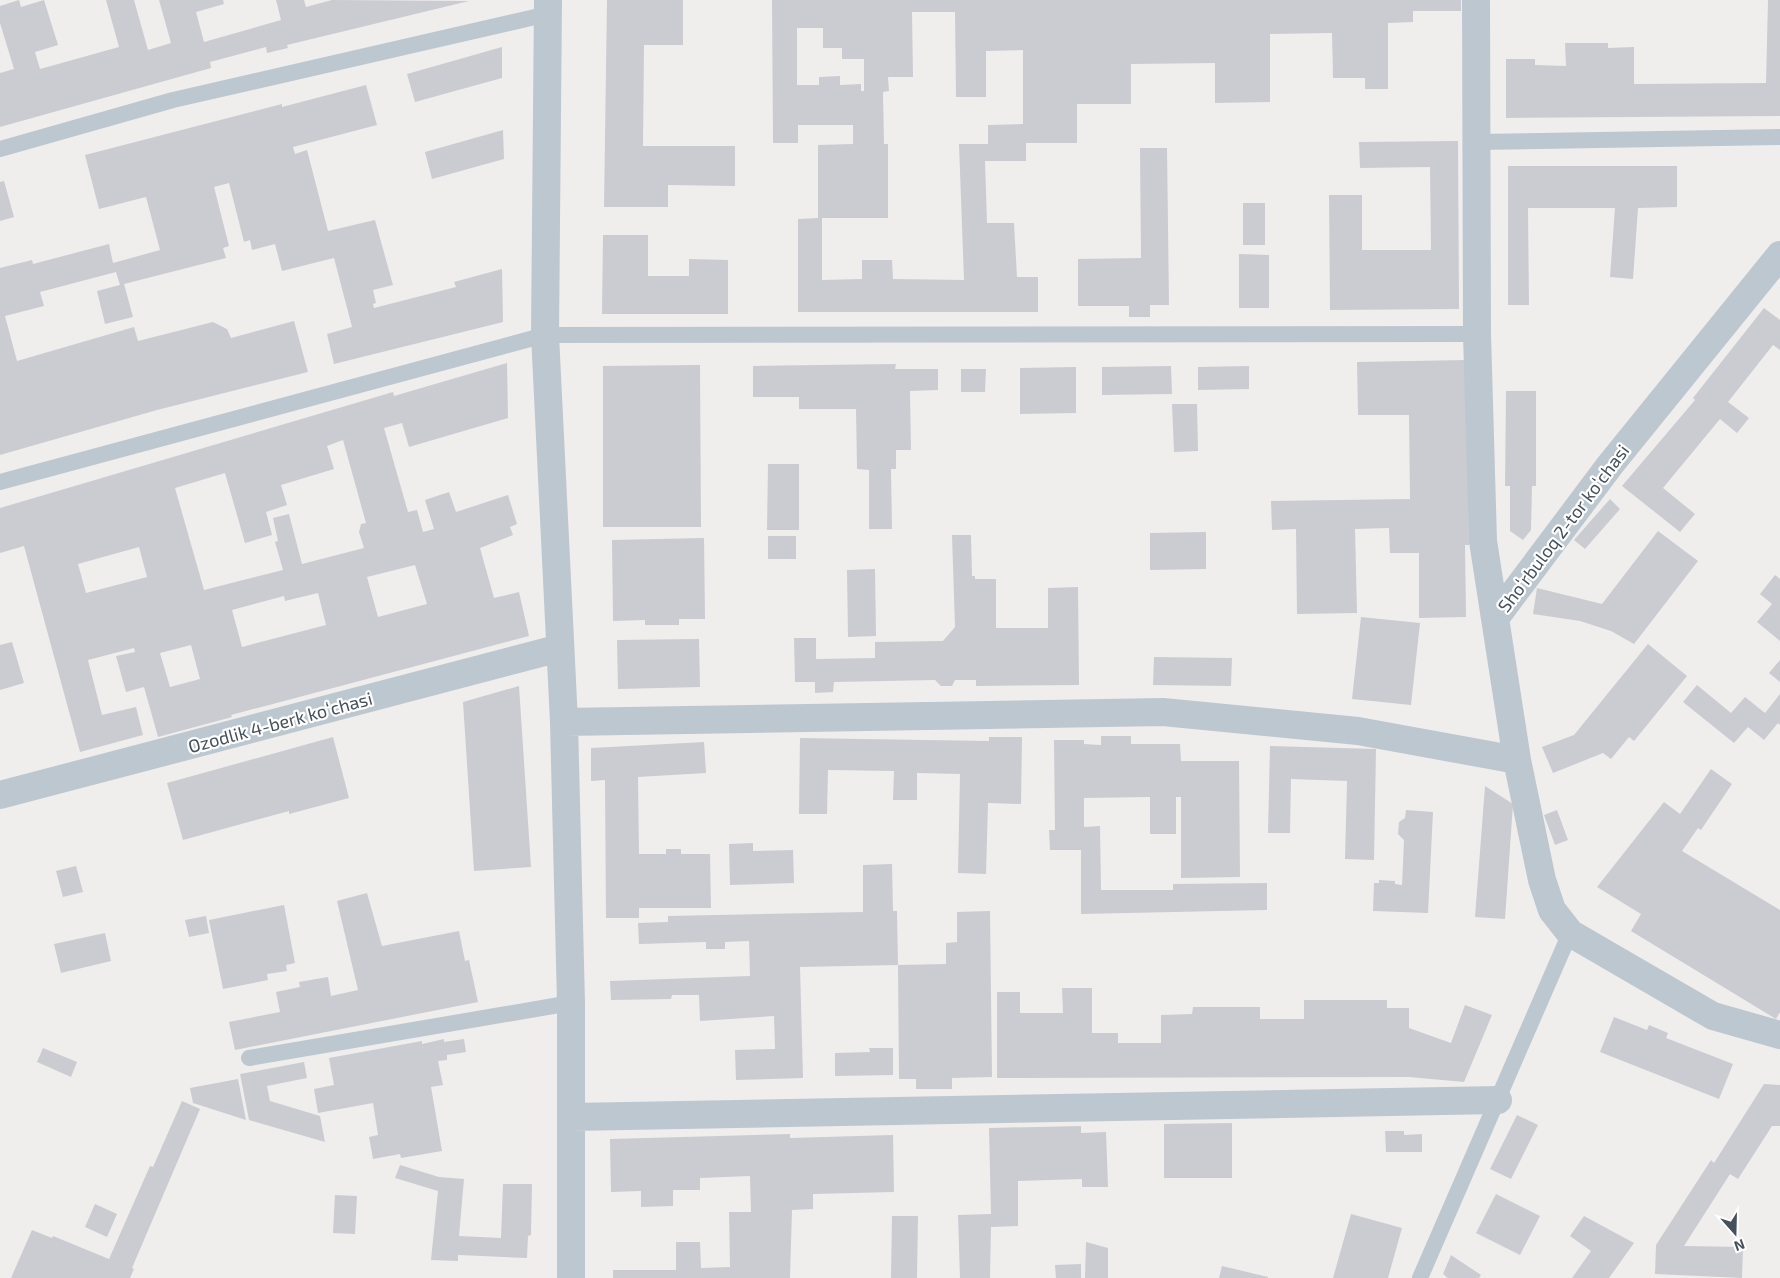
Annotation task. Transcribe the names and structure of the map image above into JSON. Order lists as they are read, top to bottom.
{
  "streets": {
    "street": ["Shoʻrbuloq 2-tor koʻchasi", "Ozodlik 4-berk koʻchasi"]
  },
  "north": "bottom"
}
